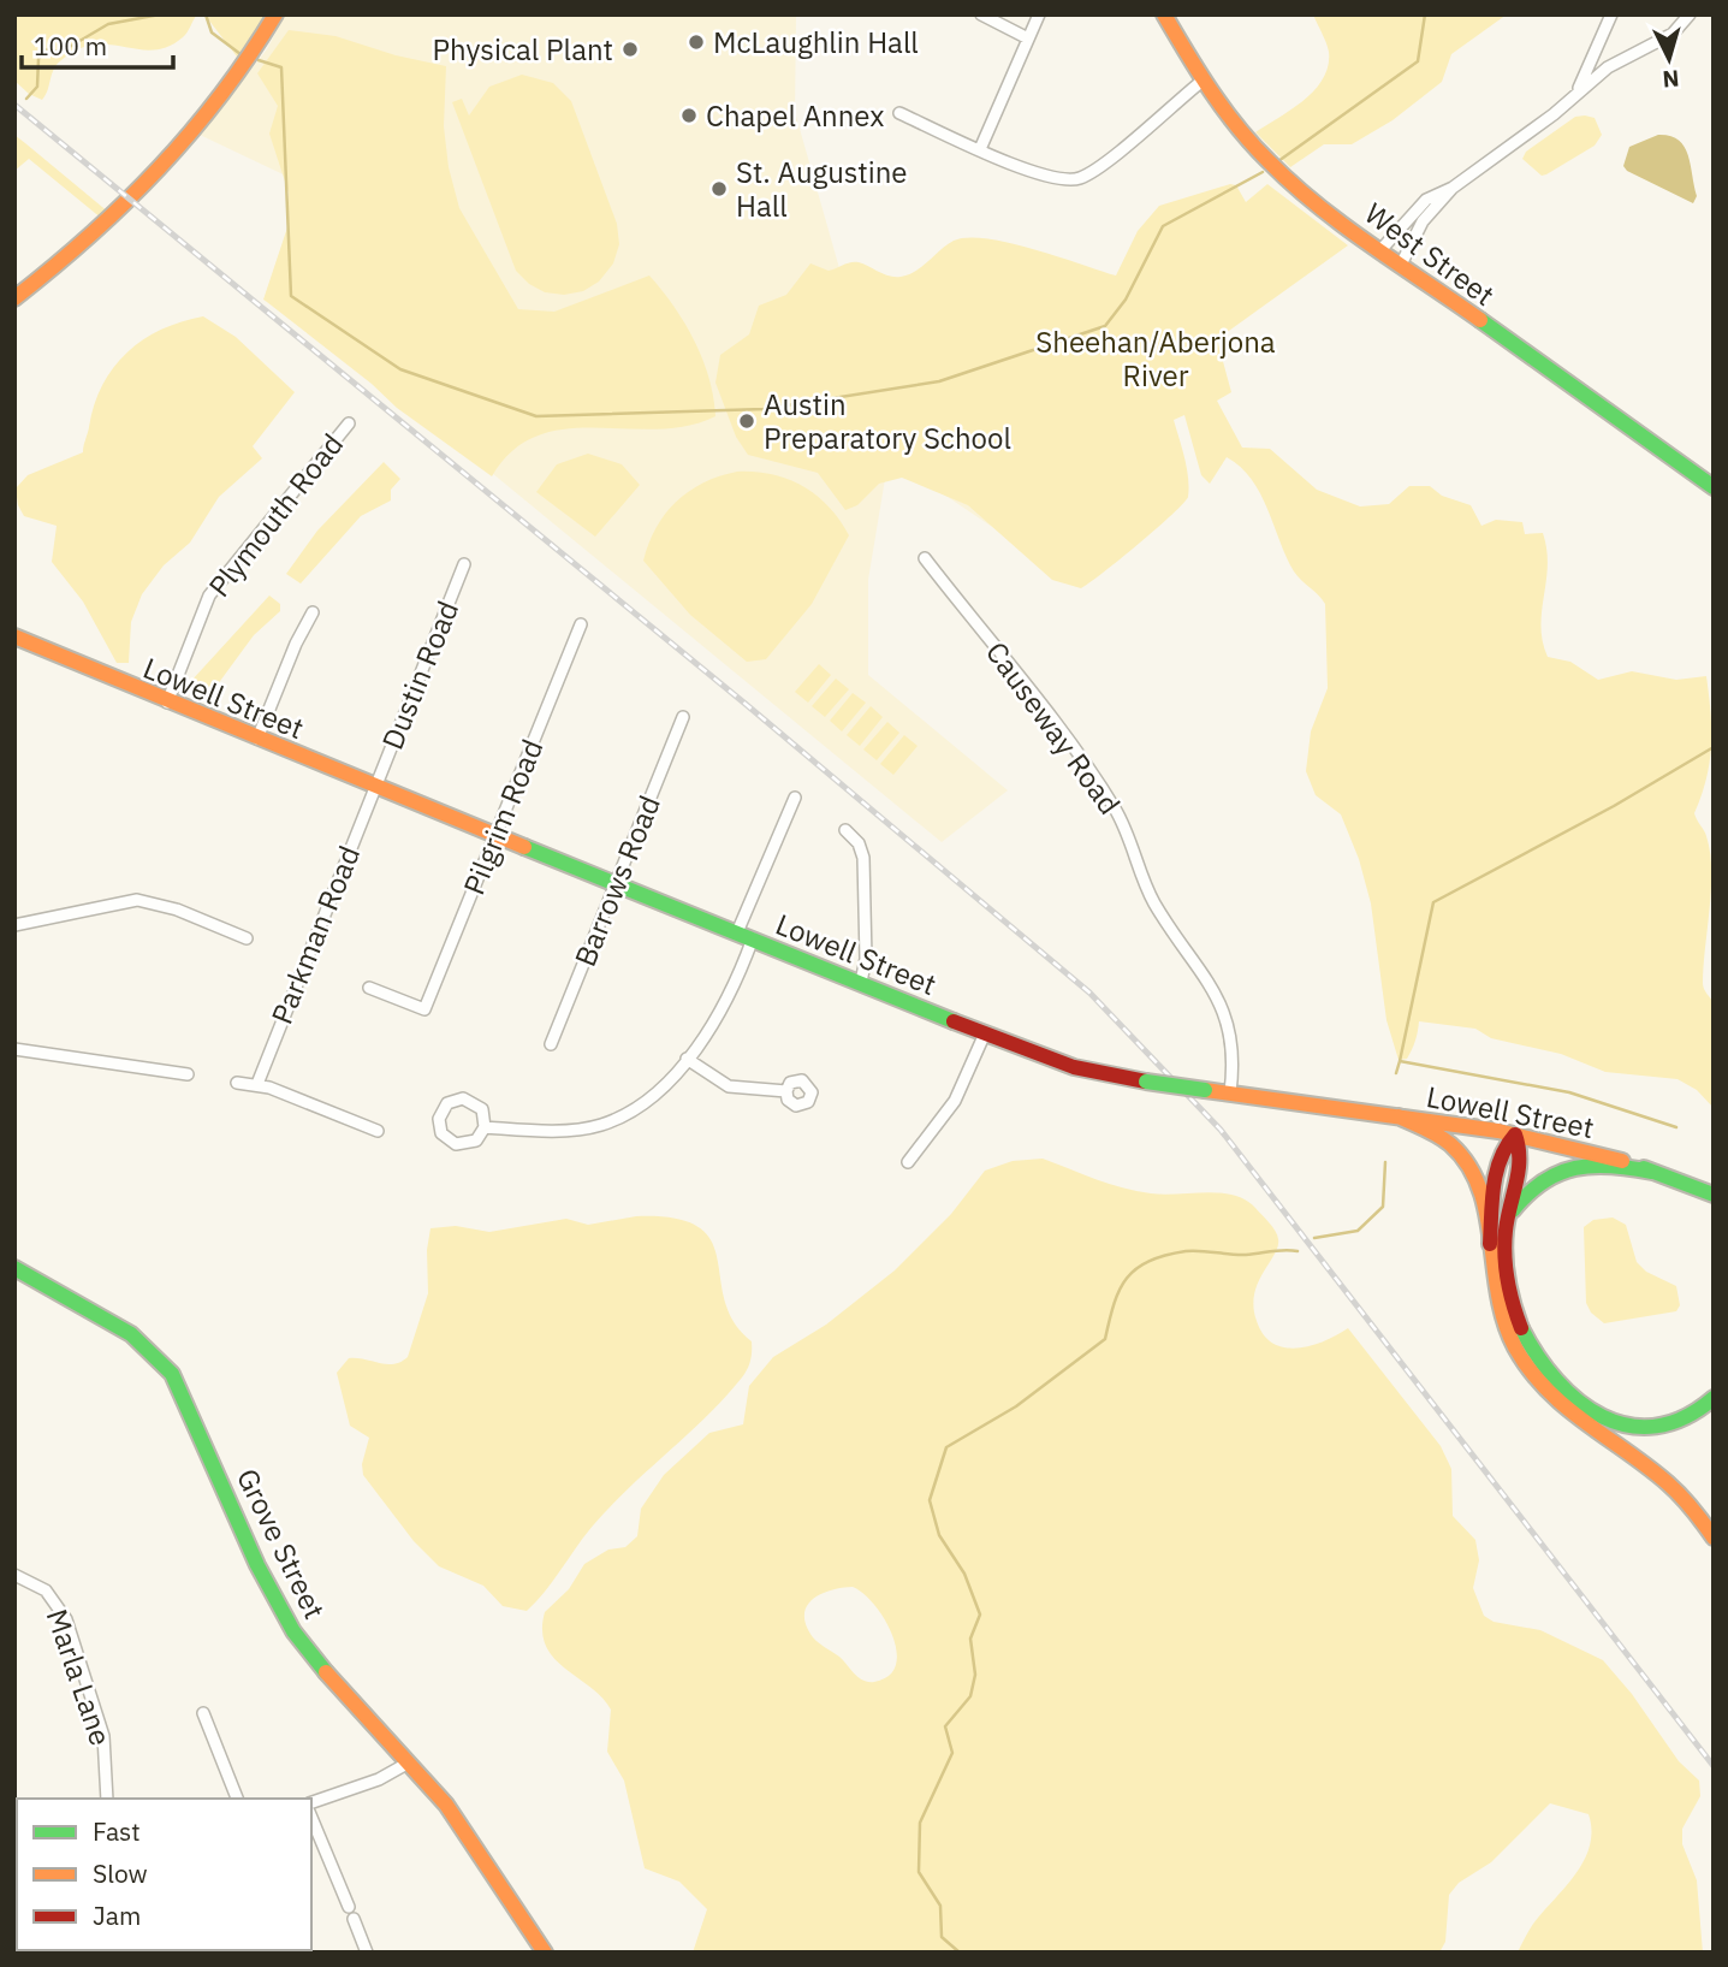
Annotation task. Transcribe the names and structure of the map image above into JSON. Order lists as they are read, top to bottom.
{
  "streets": {
    "main road": ["West Street", "Lowell Street", "Grove Street"],
    "street": [
      "Plymouth Road",
      "Dustin Road",
      "Causeway Road",
      "Pilgrim Road",
      "Barrows Road",
      "Parkman Road",
      "Marla Lane"
    ]
  },
  "crossings": [
    ["Plymouth Road", "Lowell Street"],
    ["Dustin Road", "Lowell Street"],
    ["Dustin Road", "Parkman Road"],
    ["Lowell Street", "Causeway Road"],
    ["Lowell Street", "Pilgrim Road"],
    ["Lowell Street", "Barrows Road"],
    ["Lowell Street", "Parkman Road"]
  ],
  "parks": ["Sheehan/Aberjona River"],
  "places": [
    "McLaughlin Hall",
    "Physical Plant",
    "Chapel Annex",
    "St. Augustine Hall",
    "Austin Preparatory School"
  ],
  "legend": ["Fast", "Slow", "Jam"],
  "scale_bar": "100 m",
  "north": "bottom"
}
